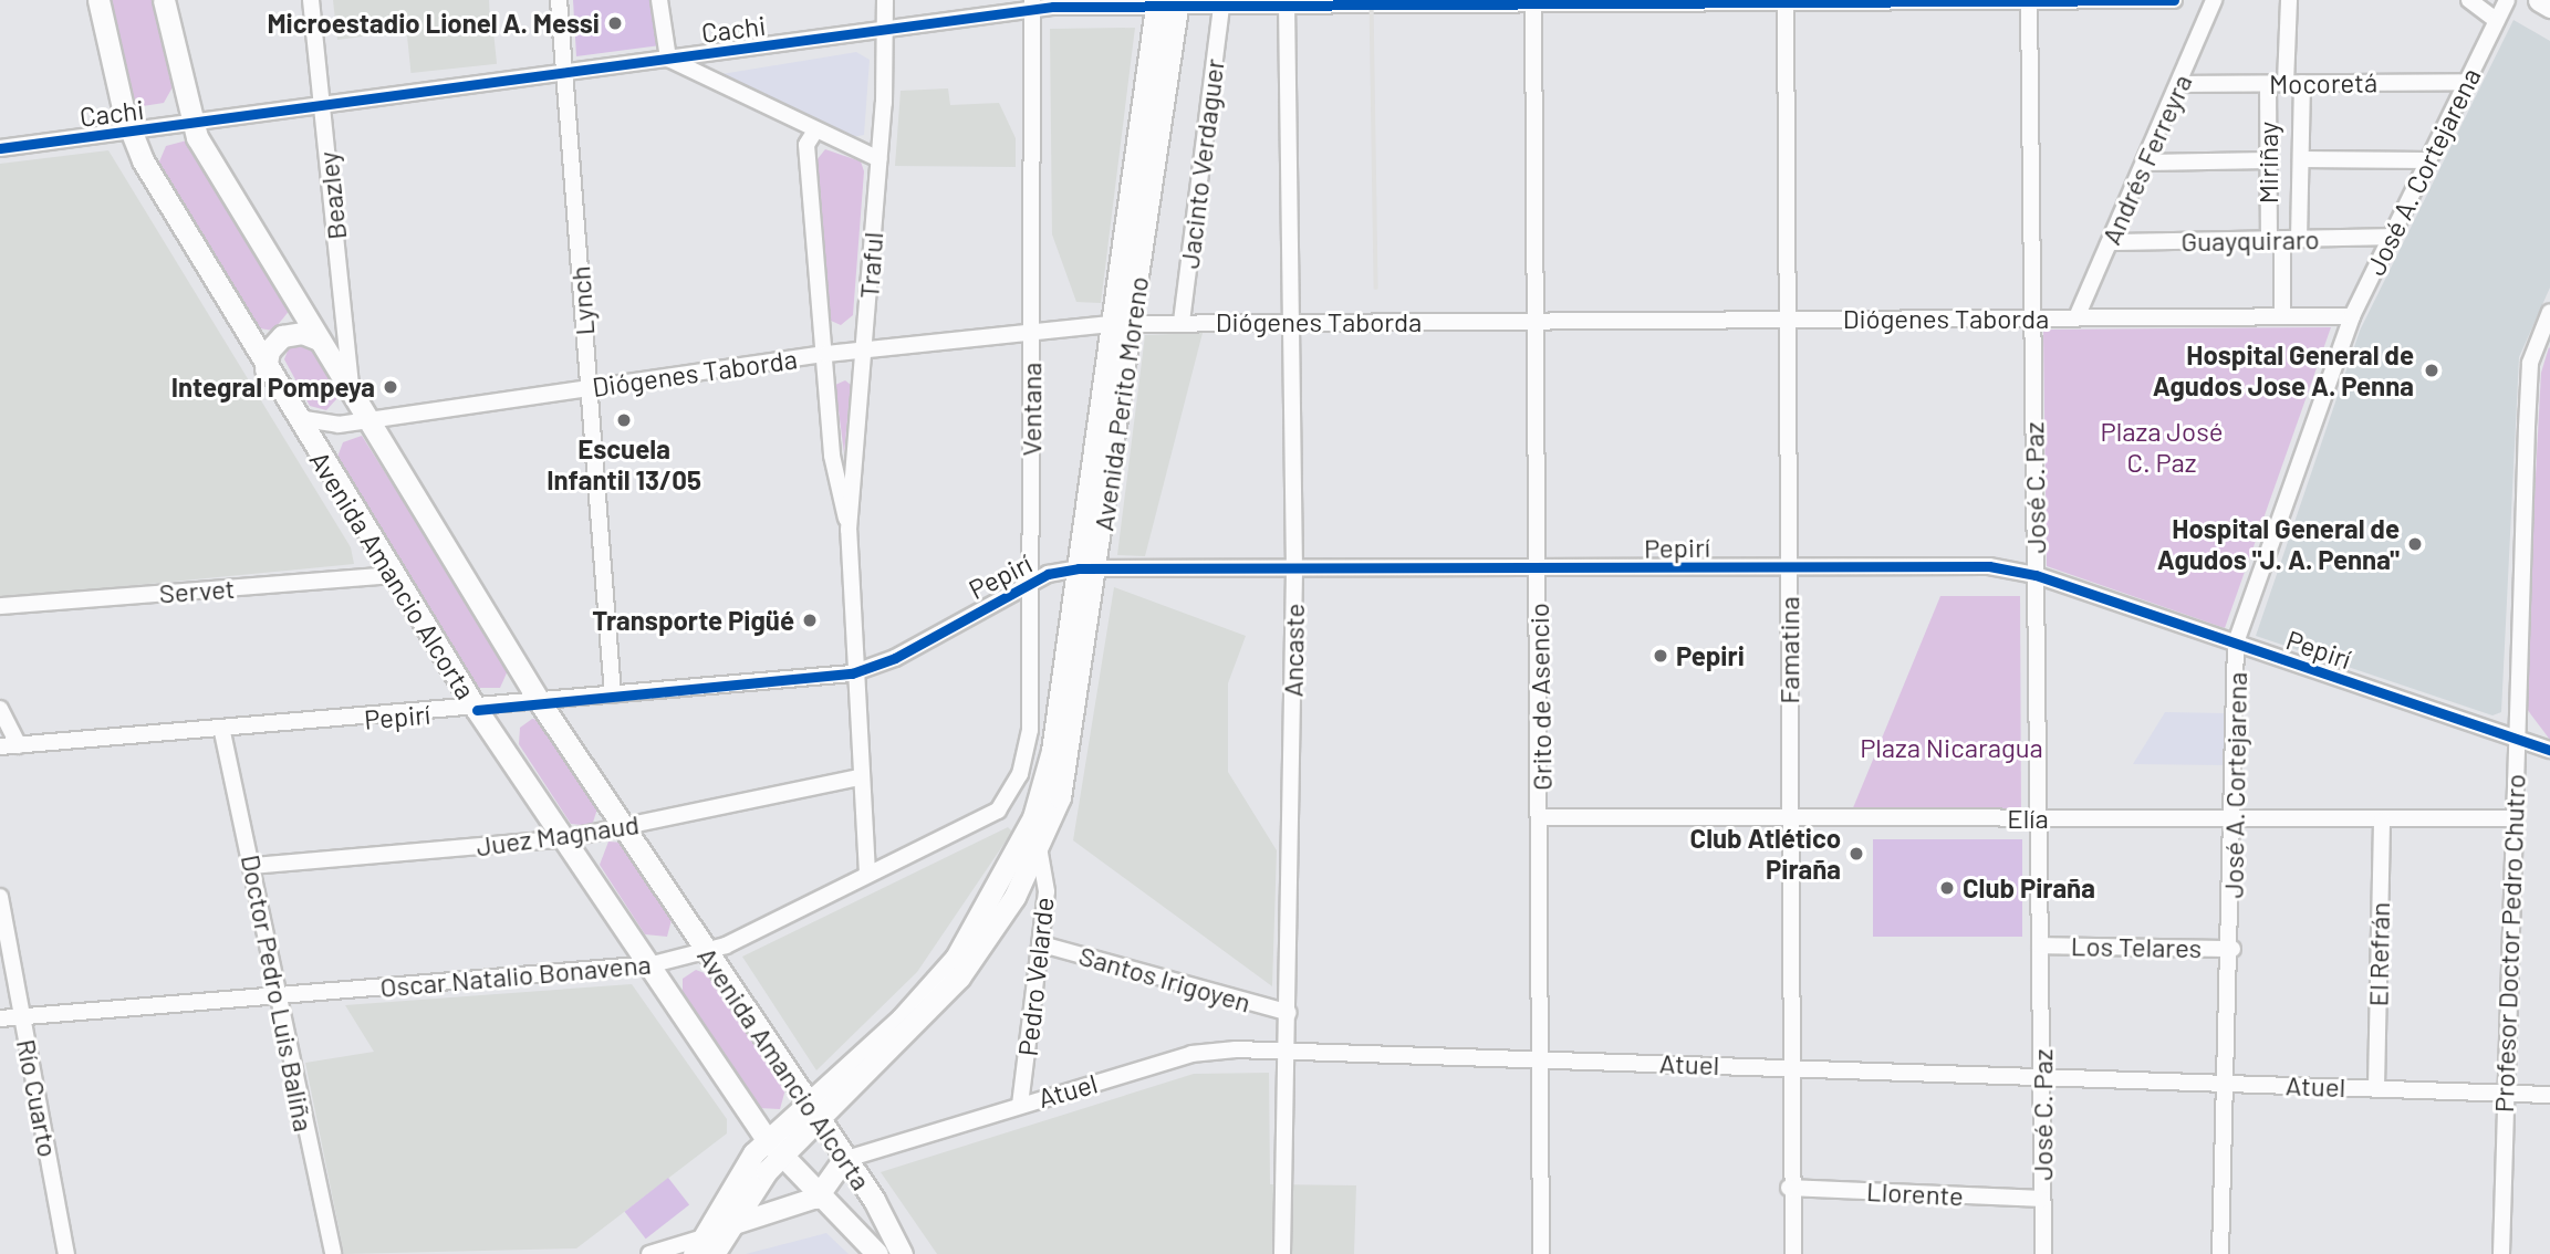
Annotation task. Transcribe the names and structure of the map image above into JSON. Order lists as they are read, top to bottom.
{
  "streets": {
    "main road": ["Avenida Perito Moreno", "Avenida Amancio Alcorta"],
    "street": [
      "Cachi",
      "Mocoretá",
      "Andrés Ferreyra",
      "Miriñay",
      "Jacinto Verdaguer",
      "José A. Cortejarena",
      "Beazley",
      "Guayquiraro",
      "Traful",
      "Lynch",
      "Diógenes Taborda",
      "Ventana",
      "José C. Paz",
      "Pepirí",
      "Servet",
      "Ancaste",
      "Famatina",
      "Grito de Asencio",
      "Elía",
      "Juez Magnaud",
      "Profesor Doctor Pedro Chutro",
      "Los Telares",
      "El Refrán",
      "Oscar Natalio Bonavena",
      "Pedro Velarde",
      "Santos Irigoyen",
      "Doctor Pedro Luis Baliña",
      "Atuel",
      "Río Cuarto",
      "Llorente"
    ]
  },
  "crossings": [
    ["Cachi", "Jacinto Verdaguer"],
    ["Cachi", "Beazley"],
    ["Cachi", "Traful"],
    ["Cachi", "Lynch"],
    ["Cachi", "Avenida Perito Moreno"],
    ["Cachi", "Ventana"],
    ["Cachi", "José C. Paz"],
    ["Cachi", "Avenida Amancio Alcorta"],
    ["Cachi", "Ancaste"],
    ["Cachi", "Famatina"],
    ["Cachi", "Grito de Asencio"],
    ["Mocoretá", "Andrés Ferreyra"],
    ["Mocoretá", "Miriñay"],
    ["Mocoretá", "José A. Cortejarena"],
    ["Andrés Ferreyra", "Guayquiraro"],
    ["Andrés Ferreyra", "Diógenes Taborda"],
    ["Miriñay", "Guayquiraro"],
    ["Miriñay", "Diógenes Taborda"],
    ["Jacinto Verdaguer", "Diógenes Taborda"],
    ["José A. Cortejarena", "Guayquiraro"],
    ["José A. Cortejarena", "Diógenes Taborda"],
    ["José A. Cortejarena", "Pepirí"],
    ["José A. Cortejarena", "Elía"],
    ["José A. Cortejarena", "Los Telares"],
    ["José A. Cortejarena", "Atuel"],
    ["Beazley", "Avenida Amancio Alcorta"],
    ["Traful", "Diógenes Taborda"],
    ["Traful", "Pepirí"],
    ["Traful", "Juez Magnaud"],
    ["Traful", "Oscar Natalio Bonavena"],
    ["Lynch", "Diógenes Taborda"],
    ["Lynch", "Pepirí"],
    ["Diógenes Taborda", "Avenida Perito Moreno"],
    ["Diógenes Taborda", "Ventana"],
    ["Diógenes Taborda", "José C. Paz"],
    ["Diógenes Taborda", "Avenida Amancio Alcorta"],
    ["Diógenes Taborda", "Ancaste"],
    ["Diógenes Taborda", "Famatina"],
    ["Diógenes Taborda", "Grito de Asencio"],
    ["Avenida Perito Moreno", "Pepirí"],
    ["Avenida Perito Moreno", "Avenida Amancio Alcorta"],
    ["Avenida Perito Moreno", "Pedro Velarde"],
    ["Ventana", "Pepirí"],
    ["Ventana", "Oscar Natalio Bonavena"],
    ["José C. Paz", "Pepirí"],
    ["José C. Paz", "Elía"],
    ["José C. Paz", "Los Telares"],
    ["José C. Paz", "Atuel"],
    ["José C. Paz", "Llorente"],
    ["Pepirí", "Avenida Amancio Alcorta"],
    ["Pepirí", "Ancaste"],
    ["Pepirí", "Famatina"],
    ["Pepirí", "Grito de Asencio"],
    ["Pepirí", "Profesor Doctor Pedro Chutro"],
    ["Pepirí", "Doctor Pedro Luis Baliña"],
    ["Avenida Amancio Alcorta", "Servet"],
    ["Avenida Amancio Alcorta", "Juez Magnaud"],
    ["Avenida Amancio Alcorta", "Oscar Natalio Bonavena"],
    ["Avenida Amancio Alcorta", "Atuel"],
    ["Ancaste", "Santos Irigoyen"],
    ["Ancaste", "Atuel"],
    ["Famatina", "Elía"],
    ["Famatina", "Atuel"],
    ["Famatina", "Llorente"],
    ["Grito de Asencio", "Elía"],
    ["Grito de Asencio", "Atuel"],
    ["Elía", "Profesor Doctor Pedro Chutro"],
    ["Elía", "El Refrán"],
    ["Juez Magnaud", "Doctor Pedro Luis Baliña"],
    ["Profesor Doctor Pedro Chutro", "Atuel"],
    ["El Refrán", "Atuel"],
    ["Oscar Natalio Bonavena", "Doctor Pedro Luis Baliña"],
    ["Oscar Natalio Bonavena", "Río Cuarto"],
    ["Pedro Velarde", "Santos Irigoyen"],
    ["Pedro Velarde", "Atuel"]
  ],
  "parks": ["Plaza José C. Paz", "Plaza Nicaragua"],
  "places": [
    "Microestadio Lionel A. Messi",
    "Hospital General de Agudos Jose A. Penna",
    "Integral Pompeya",
    "Escuela Infantil 13/05",
    "Hospital General de Agudos \"J. A. Penna\"",
    "Transporte Pigüé",
    "Pepiri",
    "Club Atlético Piraña",
    "Club Piraña"
  ]
}
